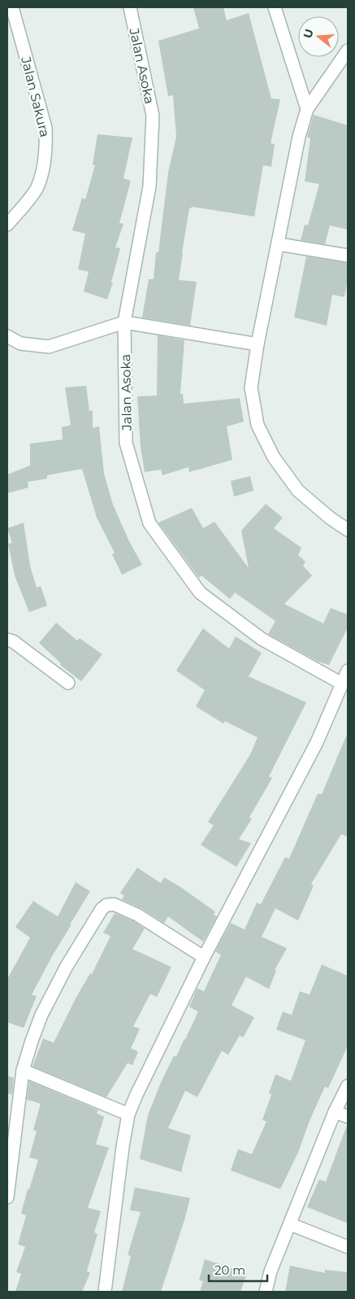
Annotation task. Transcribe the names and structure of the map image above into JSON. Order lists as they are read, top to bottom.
{
  "streets": {
    "street": ["Jalan Asoka", "Jalan Sakura"]
  },
  "scale_bar": "20 m",
  "north": "left"
}
